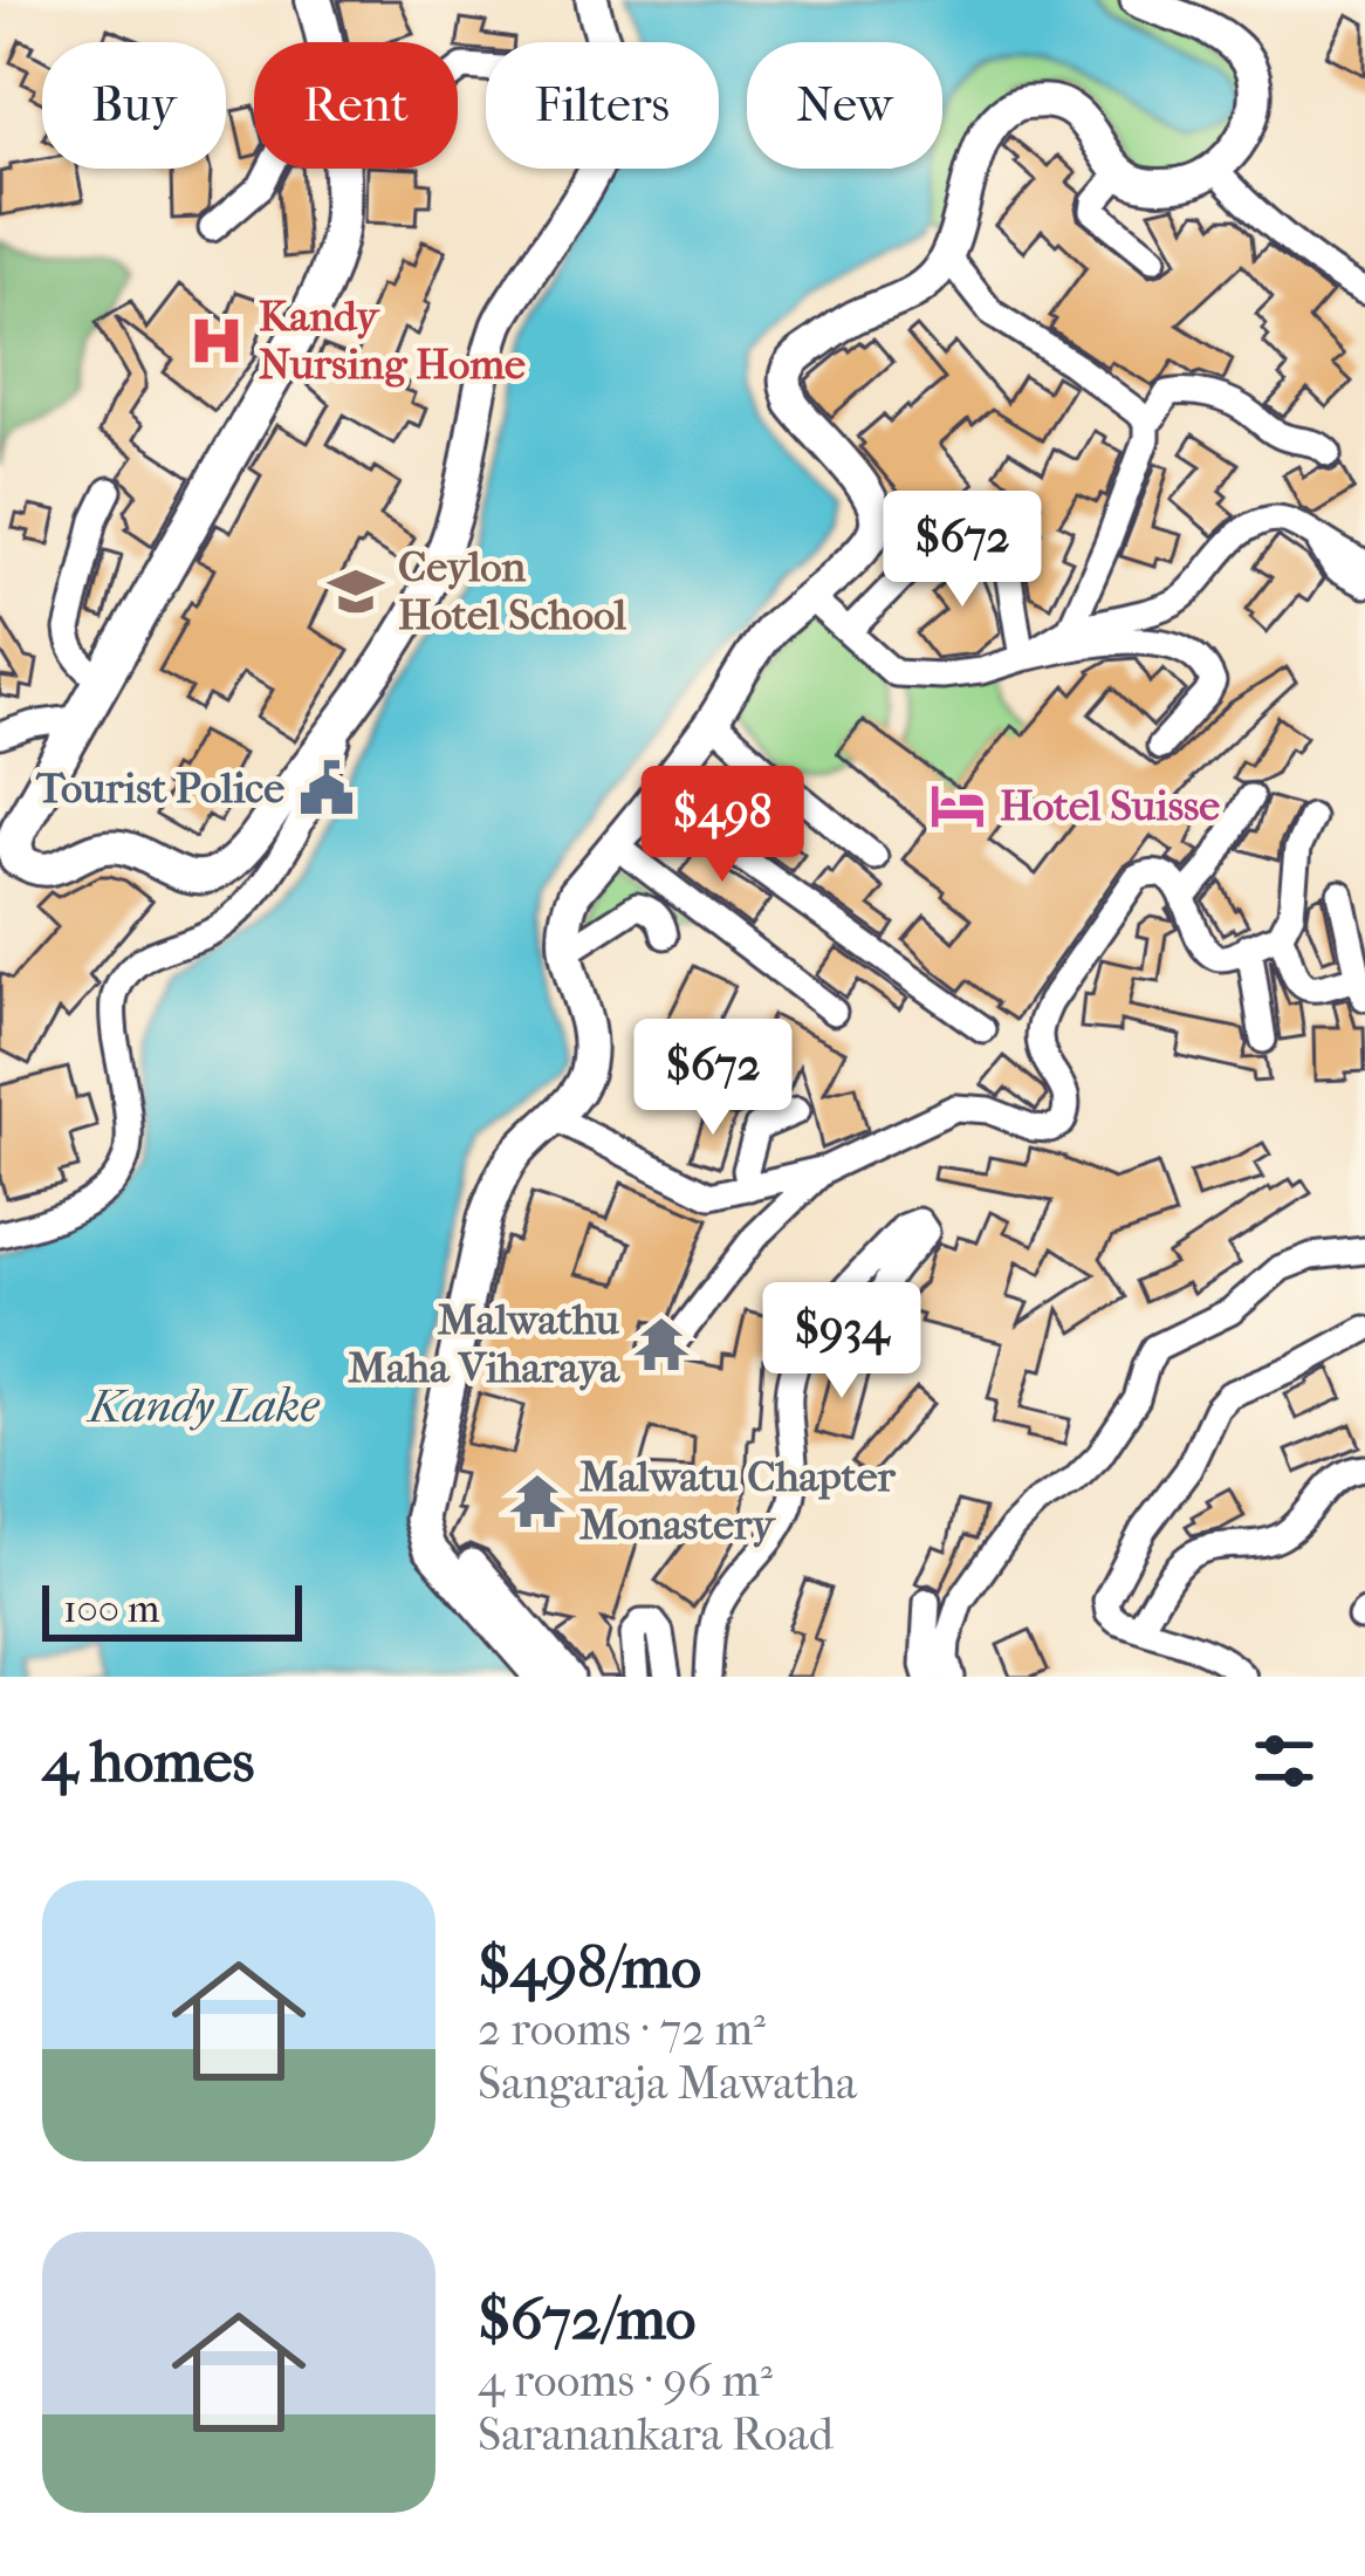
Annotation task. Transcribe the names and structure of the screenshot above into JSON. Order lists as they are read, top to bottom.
{
  "water": ["Kandy Lake"],
  "places": {
    "hospital": ["Kandy Nursing Home"],
    "school or university": ["Ceylon Hotel School"],
    "public building": ["Tourist Police"],
    "hotel": ["Hotel Suisse"],
    "temple": ["Malwathu Maha Viharaya", "Malwatu Chapter Monastery"]
  },
  "scale_bar": "100 m",
  "page": {
    "chip": [
      "Buy",
      "Rent",
      "Filters",
      "New"
    ],
    "price": [
      "$672",
      "$498",
      "$672",
      "$934"
    ],
    "scale": "100 m",
    "heading": "4 homes",
    "list": [
      {
        "name": "$498/mo",
        "note": "2 rooms · 72 m² · Sangaraja Mawatha"
      },
      {
        "name": "$672/mo",
        "note": "4 rooms · 96 m² · Saranankara Road"
      }
    ]
  }
}
